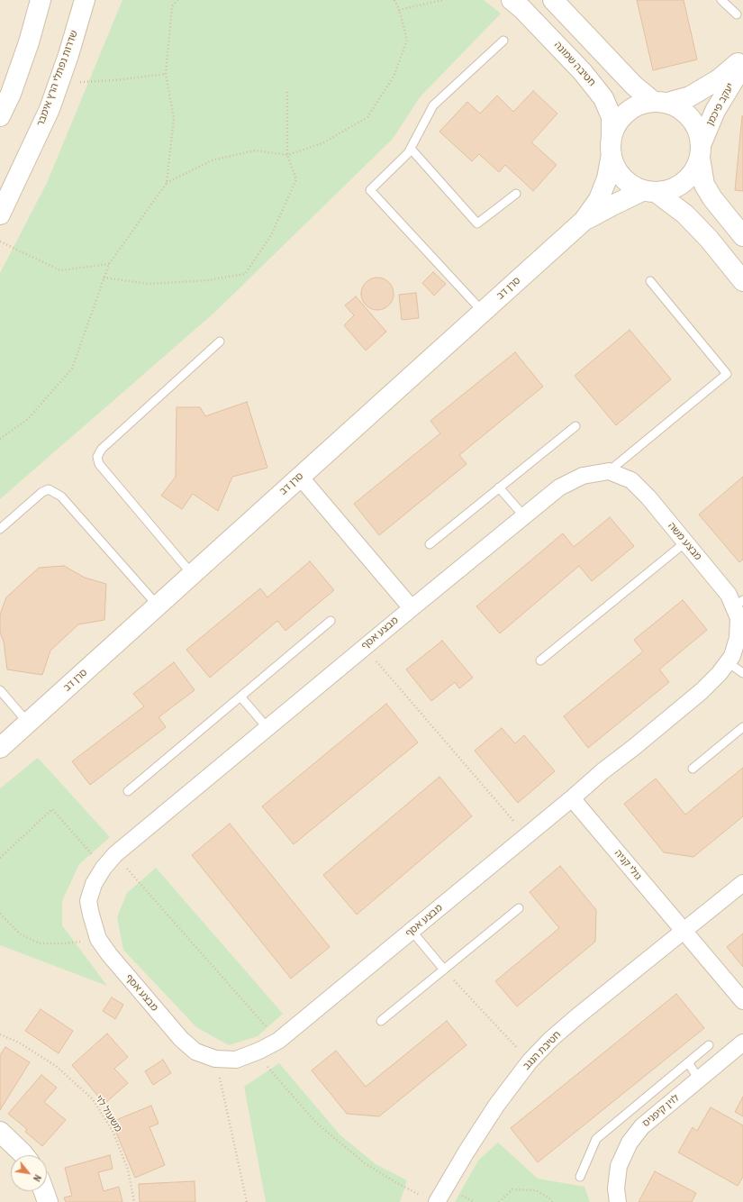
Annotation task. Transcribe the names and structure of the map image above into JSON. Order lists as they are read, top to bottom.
{
  "streets": {
    "street": [
      "חטיבה שמונה",
      "שדרות נפתלי הרץ אימבר",
      "יעקב פיכמן",
      "סרן דב",
      "מבצע משה",
      "מבצע אסף",
      "גולי קניה",
      "חטיבת הנגב",
      "לוין קיפניס"
    ],
    "path": ["משעול לוי"]
  },
  "crossings": [
    ["חטיבה שמונה", "יעקב פיכמן"],
    ["חטיבה שמונה", "סרן דב"],
    ["יעקב פיכמן", "סרן דב"],
    ["מבצע משה", "מבצע אסף"],
    ["מבצע משה", "גולי קניה"],
    ["מבצע אסף", "גולי קניה"],
    ["גולי קניה", "חטיבת הנגב"]
  ],
  "north": "bottom right"
}
